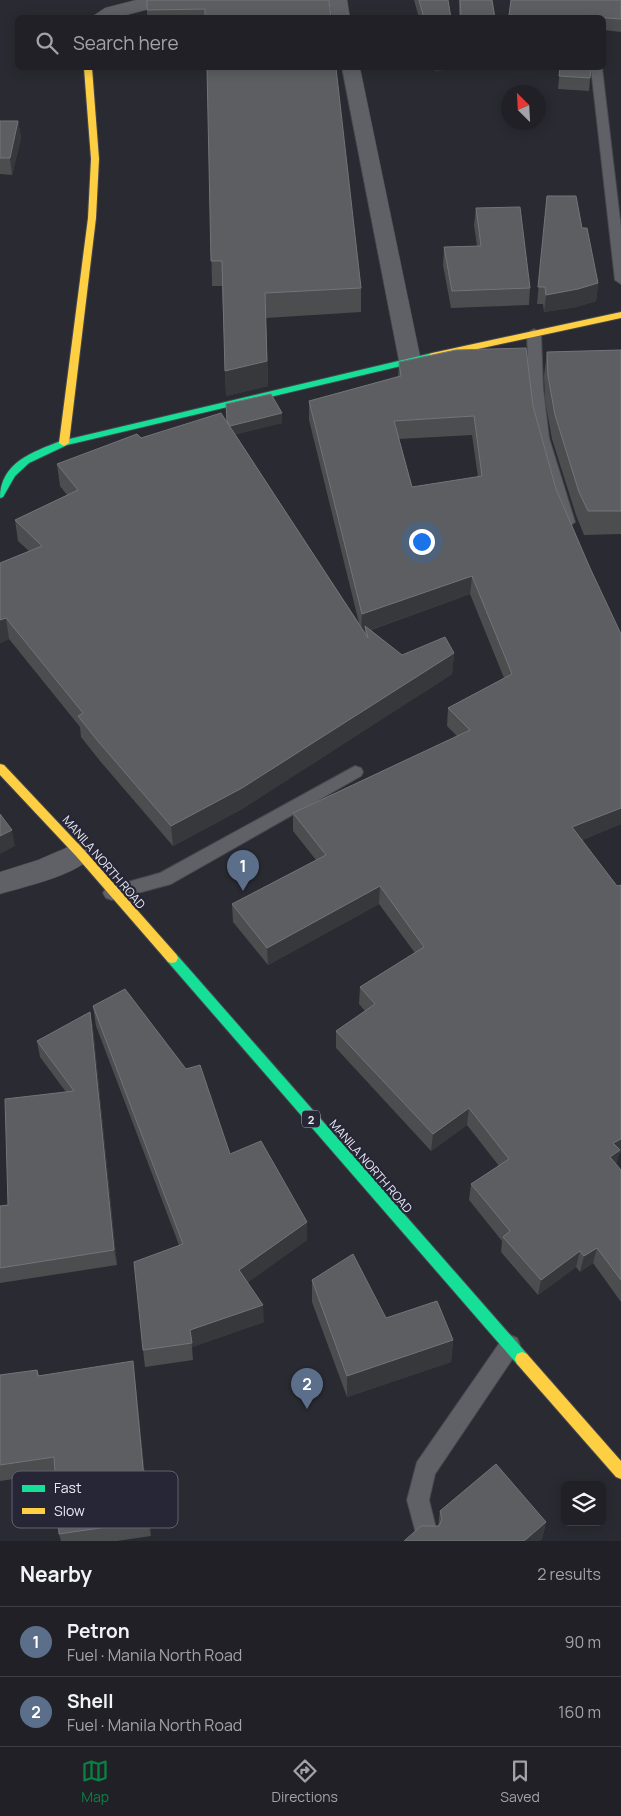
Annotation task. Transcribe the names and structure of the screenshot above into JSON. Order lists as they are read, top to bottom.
{
  "streets": {
    "main road": ["MANILA NORTH ROAD", "2"]
  },
  "legend": ["Fast", "Slow"],
  "north": "top left",
  "page": {
    "search": "Search here",
    "pins": ["1", "2"],
    "heading": ["Nearby", "2 results"],
    "list": [
      {
        "mark": "1",
        "name": "Petron",
        "note": "Fuel · Manila North Road",
        "value": "90 m"
      },
      {
        "mark": "2",
        "name": "Shell",
        "note": "Fuel · Manila North Road",
        "value": "160 m"
      }
    ],
    "nav": ["Map", "Directions", "Saved"]
  }
}
